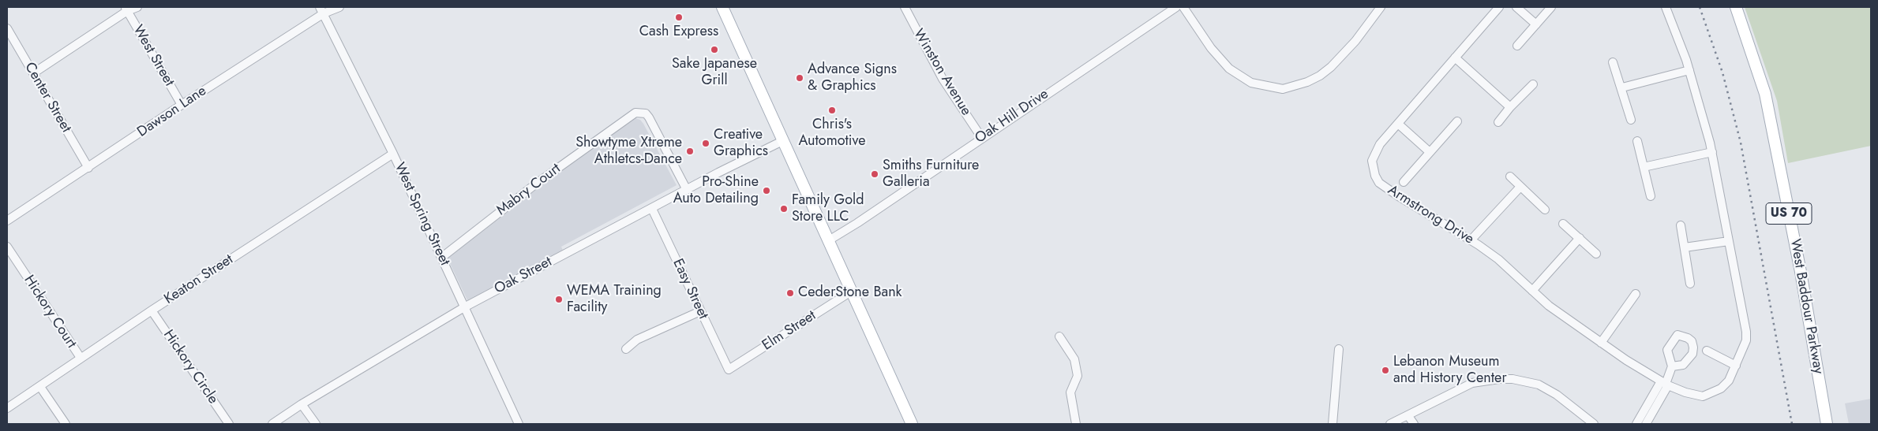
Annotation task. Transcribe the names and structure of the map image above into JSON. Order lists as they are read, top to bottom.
{
  "streets": {
    "main road": ["US 70", "West Baddour Parkway"],
    "street": [
      "West Street",
      "Winston Avenue",
      "Center Street",
      "Dawson Lane",
      "Oak Hill Drive",
      "Mabry Court",
      "West Spring Street",
      "Armstrong Drive",
      "Oak Street",
      "Keaton Street",
      "Easy Street",
      "Hickory Court",
      "Elm Street",
      "Hickory Circle"
    ]
  },
  "crossings": [
    ["West Street", "Dawson Lane"],
    ["Winston Avenue", "Oak Hill Drive"],
    ["Center Street", "Dawson Lane"],
    ["Dawson Lane", "West Spring Street"],
    ["Mabry Court", "West Spring Street"],
    ["Mabry Court", "Oak Street"],
    ["West Spring Street", "Oak Street"],
    ["West Spring Street", "Keaton Street"],
    ["Oak Street", "Easy Street"],
    ["Keaton Street", "Hickory Court"],
    ["Keaton Street", "Hickory Circle"],
    ["Easy Street", "Elm Street"]
  ],
  "places": [
    "Cash Express",
    "Sake Japanese Grill",
    "Advance Signs & Graphics",
    "Chris's Automotive",
    "Creative Graphics",
    "Showtyme Xtreme Athletcs-Dance",
    "Smiths Furniture Galleria",
    "Pro-Shine Auto Detailing",
    "Family Gold Store LLC",
    "CederStone Bank",
    "WEMA Training Facility",
    "Lebanon Museum and History Center"
  ]
}
